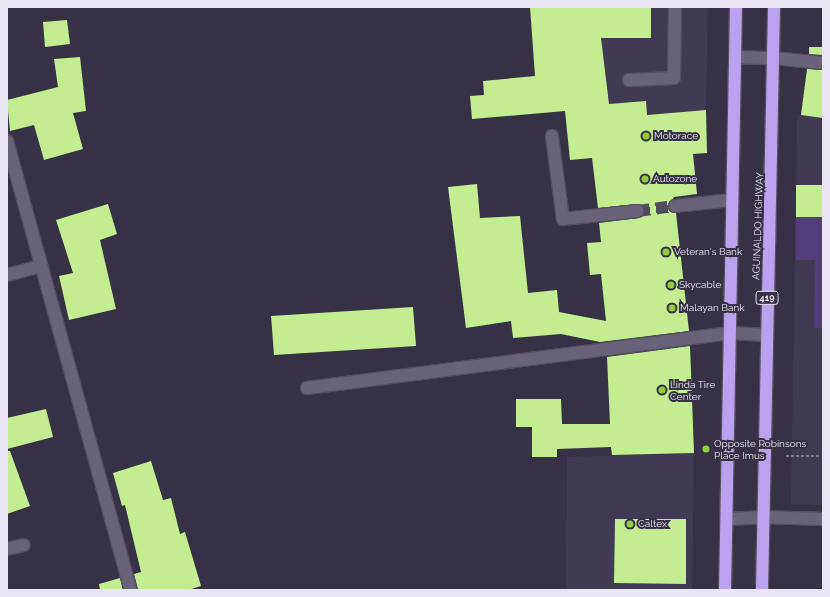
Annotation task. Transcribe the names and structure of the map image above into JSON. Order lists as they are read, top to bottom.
{
  "streets": {
    "highway": ["AGUINALDO HIGHWAY", "419"]
  },
  "places": [
    "Motorace",
    "Autozone",
    "Veteran's Bank",
    "Skycable",
    "Malayan Bank",
    "Linda Tire Center",
    "Opposite Robinsons Place Imus",
    "Caltex"
  ]
}
